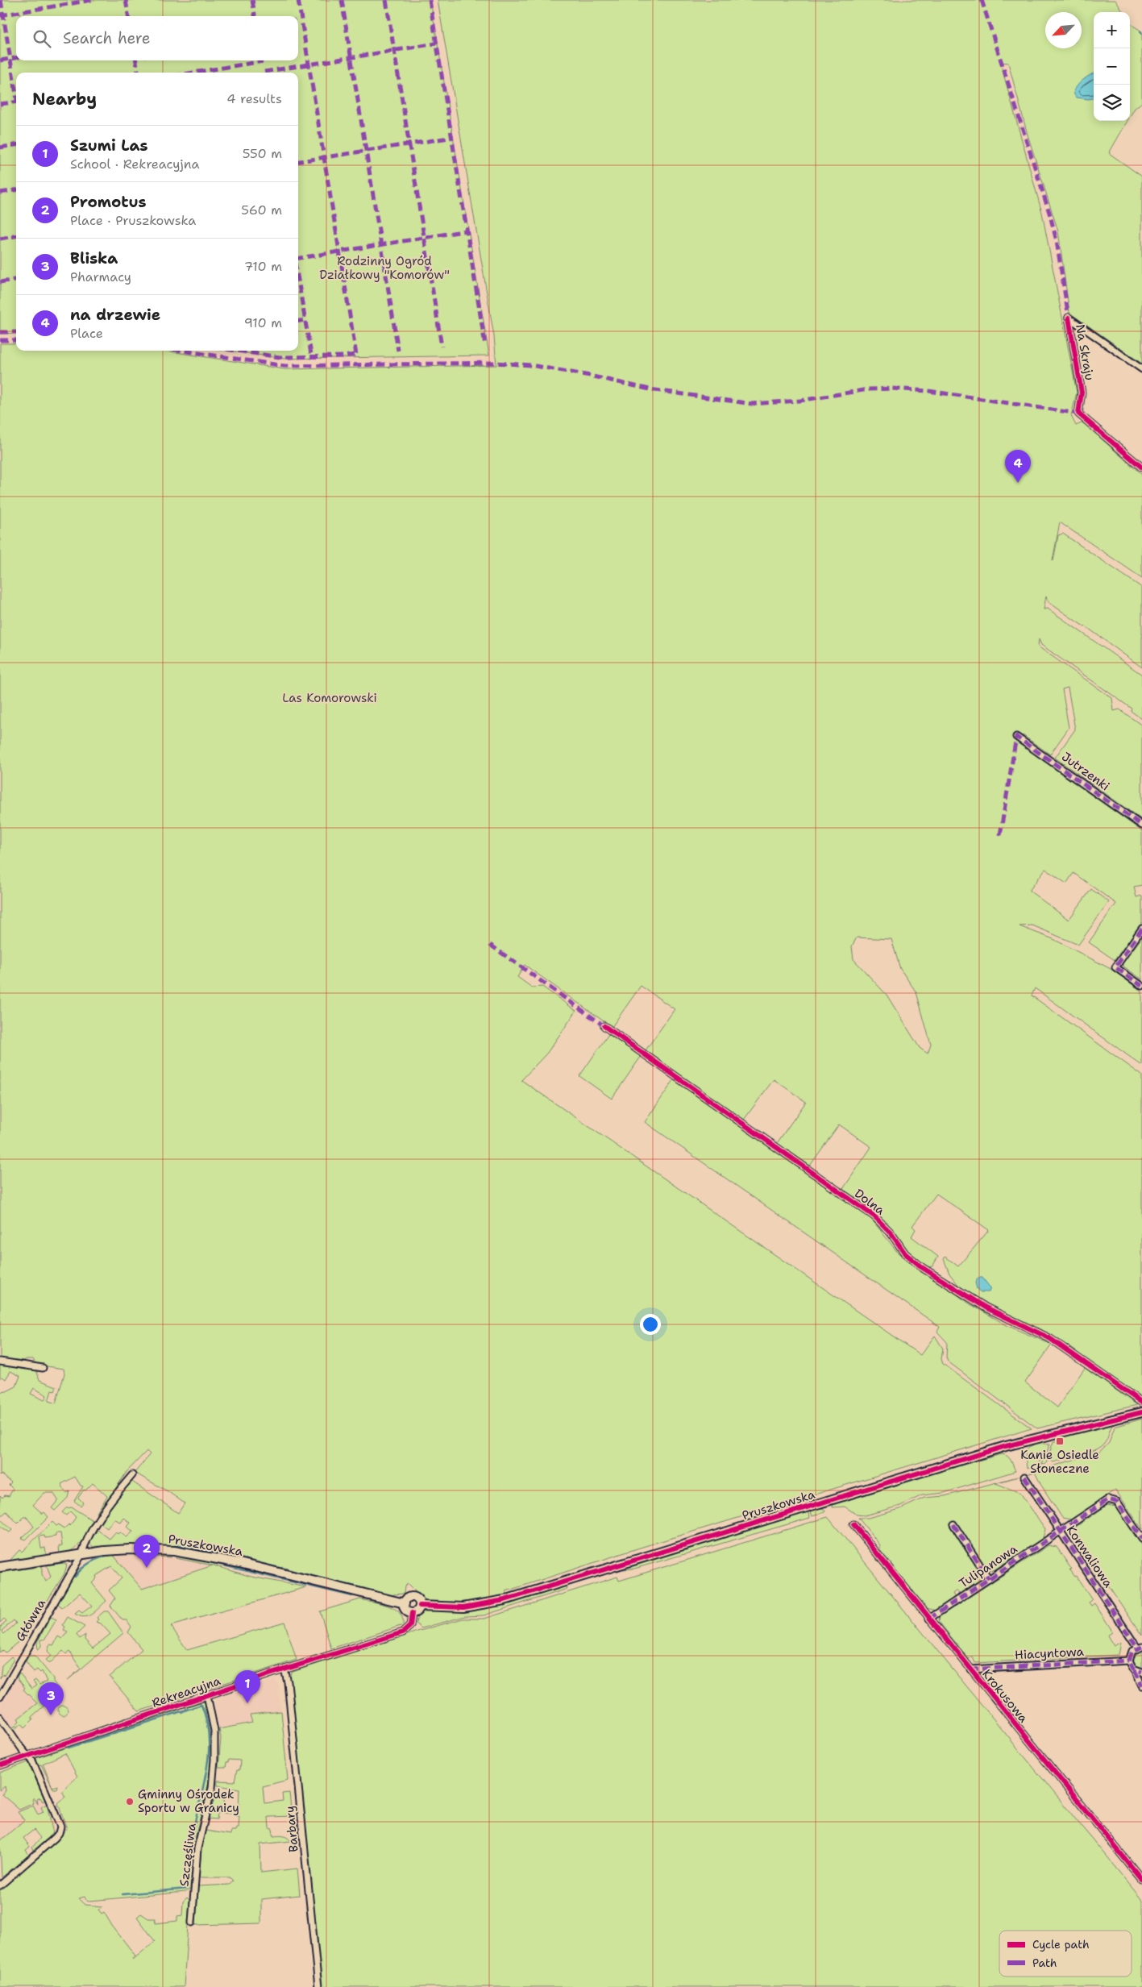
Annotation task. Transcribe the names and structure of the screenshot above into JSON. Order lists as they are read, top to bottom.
{
  "streets": {
    "street": [
      "Na Skraju",
      "Jutrzenki",
      "Dolna",
      "Pruszkowska",
      "Konwaliowa",
      "Tulipanowa",
      "Główna",
      "Hiacyntowa",
      "Rekreacyjna",
      "Krokusowa",
      "Barbary",
      "Szczęśliwa"
    ]
  },
  "crossings": [
    ["Pruszkowska", "Główna"],
    ["Pruszkowska", "Rekreacyjna"],
    ["Konwaliowa", "Tulipanowa"],
    ["Tulipanowa", "Krokusowa"],
    ["Hiacyntowa", "Krokusowa"],
    ["Rekreacyjna", "Barbary"],
    ["Rekreacyjna", "Szczęśliwa"]
  ],
  "parks": ["Rodzinny Ogród Działkowy \"Komorów\"", "Las Komorowski"],
  "places": {
    "transit": ["Kanie Osiedle Słoneczne"],
    "other": ["Gminny Ośrodek Sportu w Granicy"]
  },
  "legend": ["Cycle path", "Path"],
  "north": "bottom left",
  "page": {
    "map_buttons": ["+", "−"],
    "search": "Search here",
    "heading": ["Nearby", "4 results"],
    "list": [
      {
        "mark": "1",
        "name": "Szumi Las",
        "note": "School · Rekreacyjna",
        "value": "550 m"
      },
      {
        "mark": "2",
        "name": "Promotus",
        "note": "Place · Pruszkowska",
        "value": "560 m"
      },
      {
        "mark": "3",
        "name": "Bliska",
        "note": "Pharmacy",
        "value": "710 m"
      },
      {
        "mark": "4",
        "name": "na drzewie",
        "note": "Place",
        "value": "910 m"
      }
    ],
    "pins": [
      "4",
      "2",
      "1",
      "3"
    ]
  }
}
